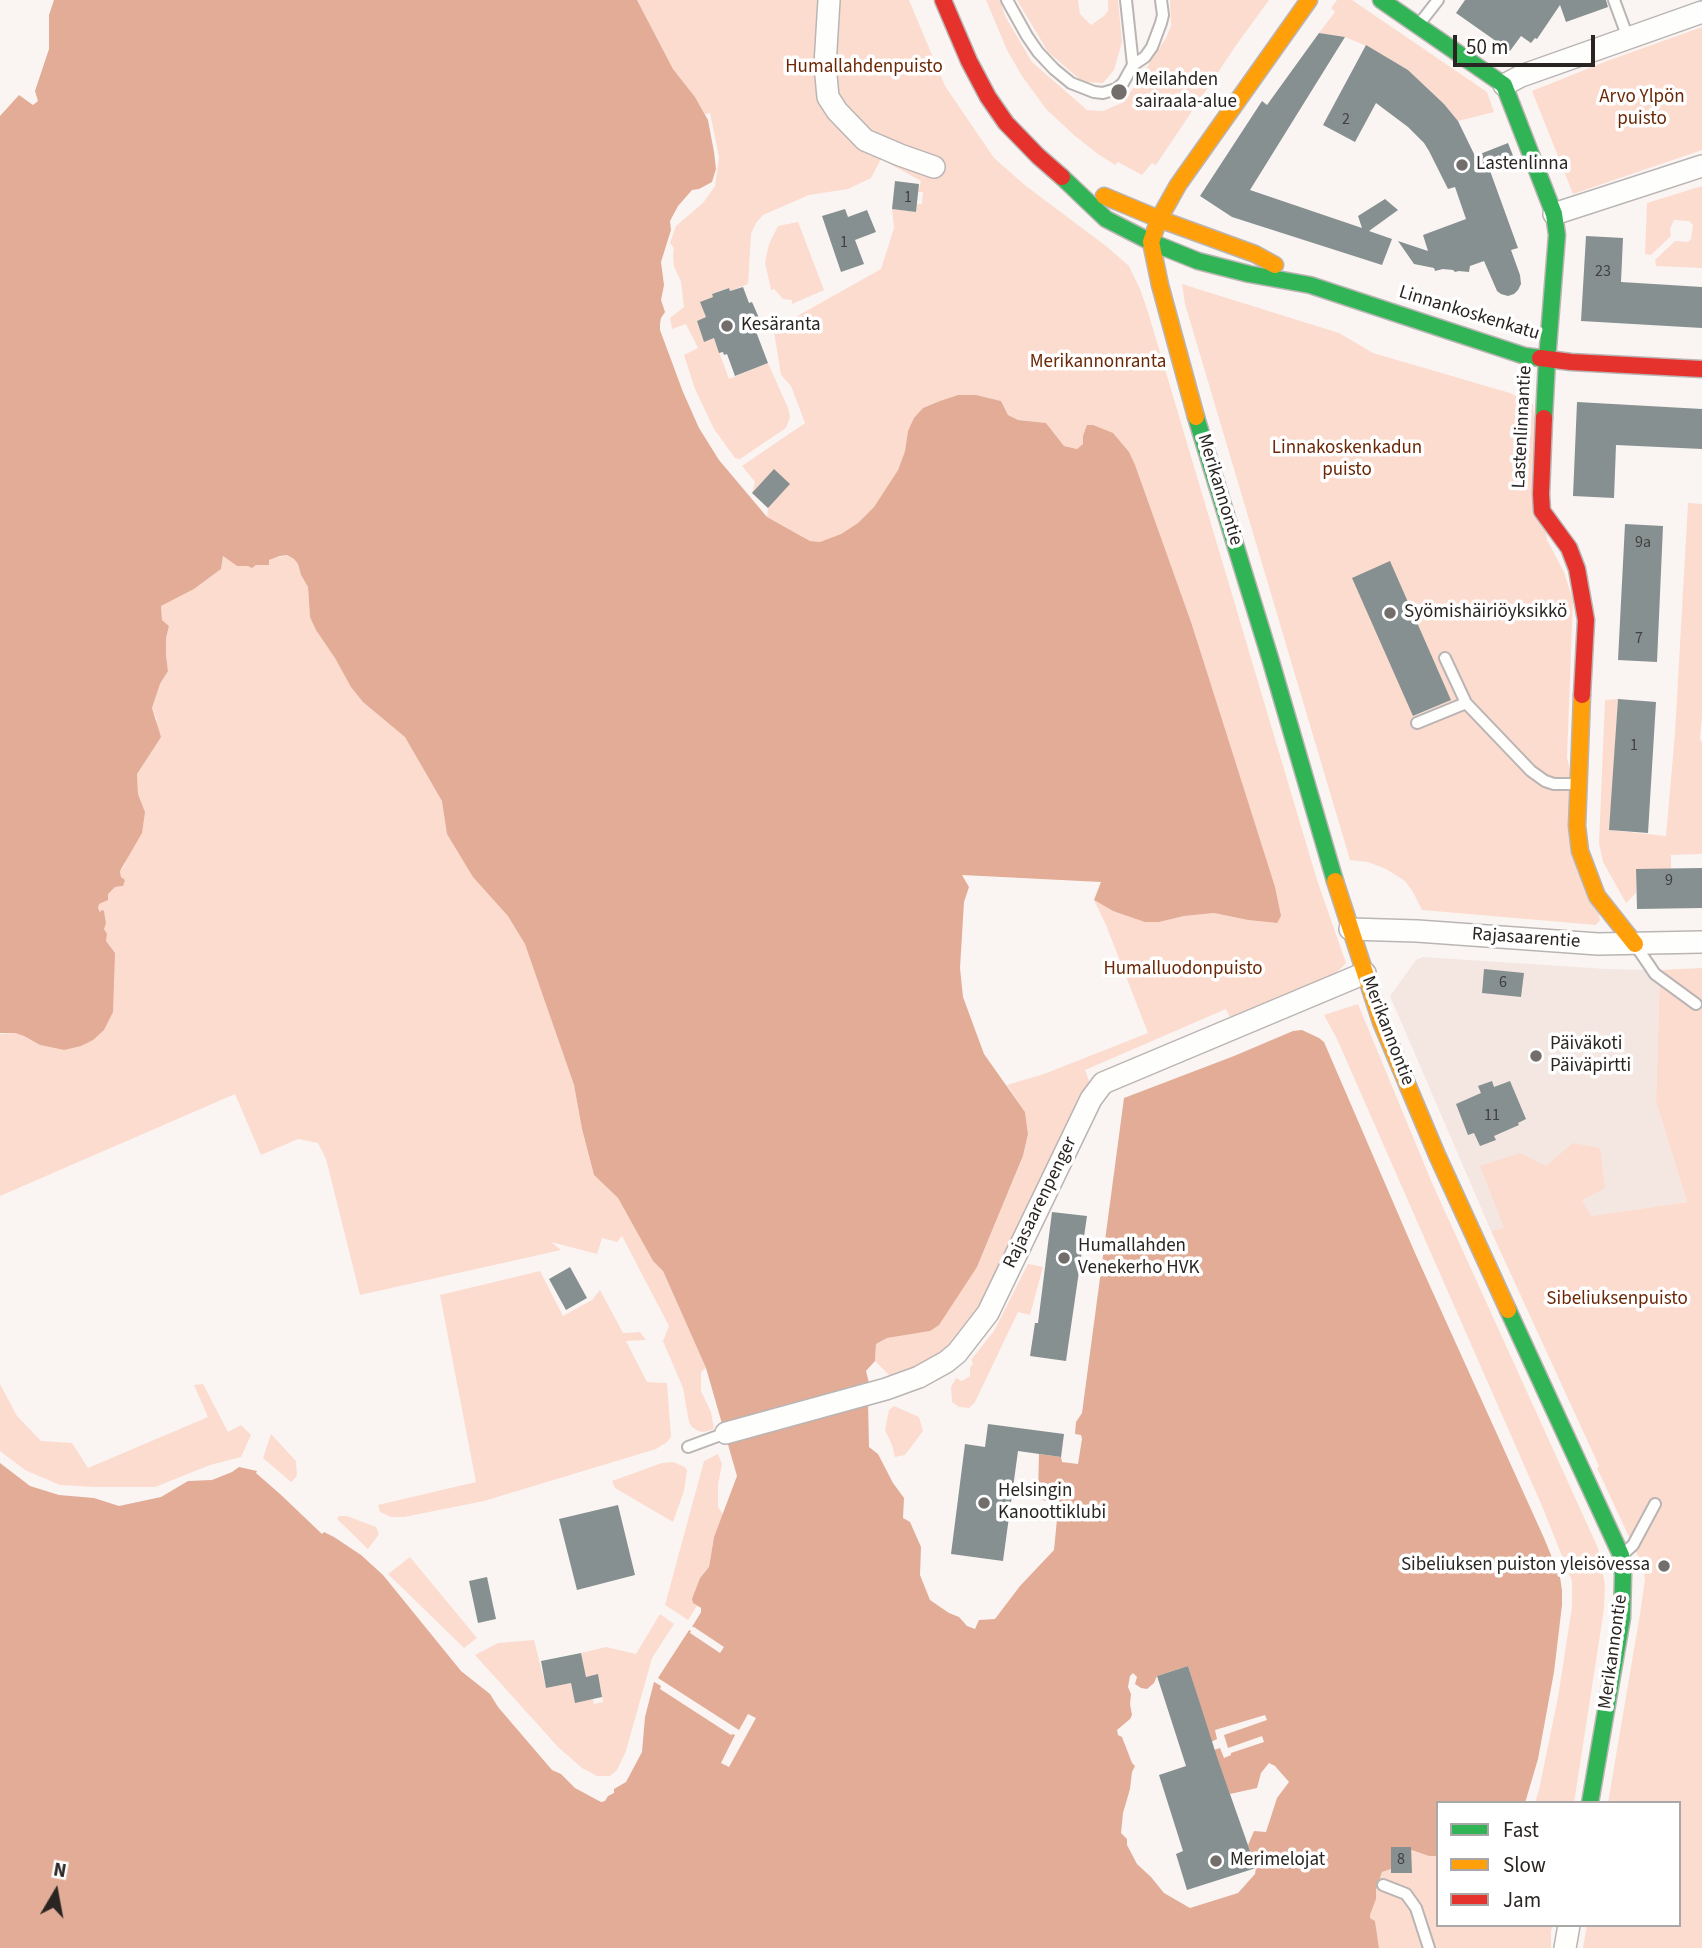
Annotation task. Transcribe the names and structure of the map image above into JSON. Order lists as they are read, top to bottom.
{
  "streets": {
    "street": [
      "Linnankoskenkatu",
      "Lastenlinnantie",
      "Merikannontie",
      "Rajasaarentie",
      "Rajasaarenpenger"
    ]
  },
  "crossings": [
    ["Linnankoskenkatu", "Lastenlinnantie"],
    ["Linnankoskenkatu", "Merikannontie"],
    ["Lastenlinnantie", "Rajasaarentie"],
    ["Merikannontie", "Rajasaarentie"],
    ["Merikannontie", "Rajasaarenpenger"]
  ],
  "parks": [
    "Humallahdenpuisto",
    "Arvo Ylpön puisto",
    "Merikannonranta",
    "Linnakoskenkadun puisto",
    "Humalluodonpuisto",
    "Sibeliuksenpuisto"
  ],
  "places": [
    "Meilahden sairaala-alue",
    "Lastenlinna",
    "Kesäranta",
    "Syömishäiriöyksikkö",
    "Päiväkoti Päiväpirtti",
    "Humallahden Venekerho HVK",
    "Helsingin Kanoottiklubi",
    "Sibeliuksen puiston yleisövessa",
    "Merimelojat"
  ],
  "house_numbers": [
    "2",
    "1",
    "1",
    "23",
    "9a",
    "7",
    "1",
    "9",
    "6",
    "11",
    "8"
  ],
  "legend": ["Fast", "Slow", "Jam"],
  "scale_bar": "50 m",
  "north": "top"
}
